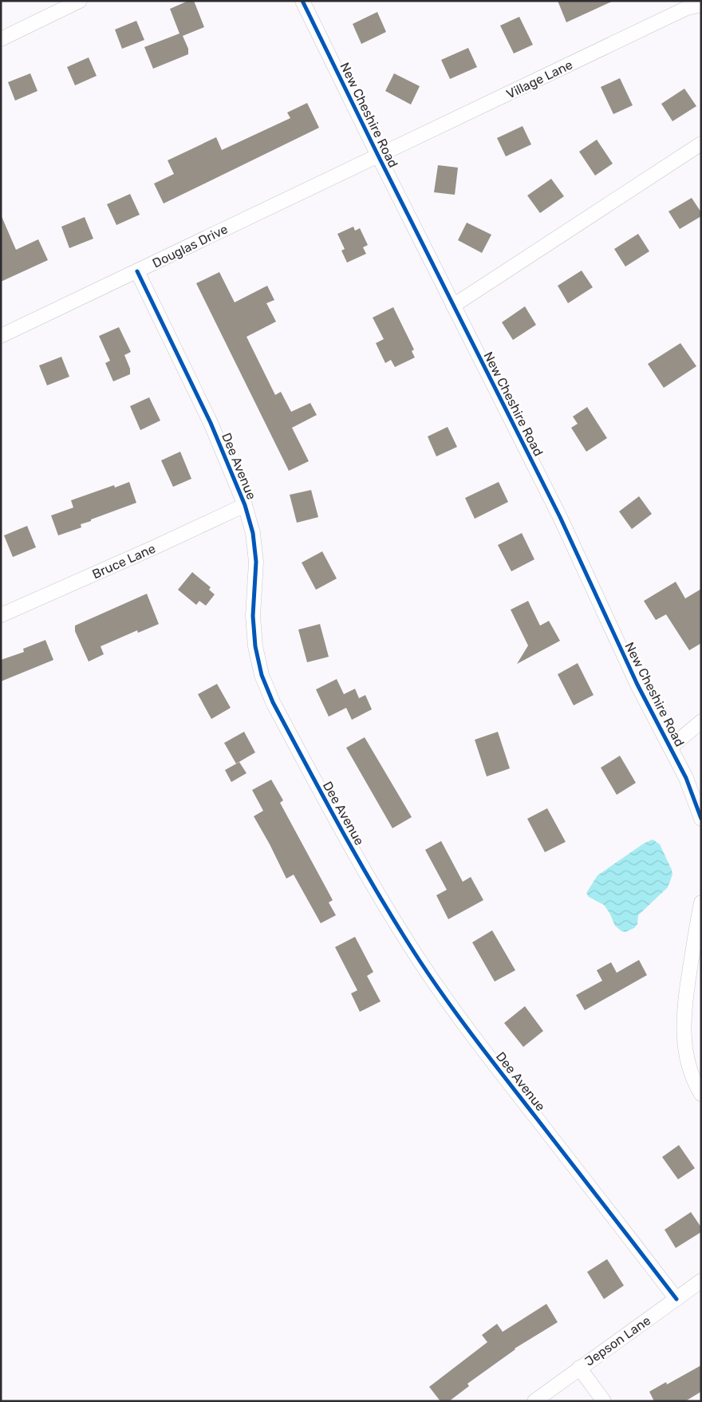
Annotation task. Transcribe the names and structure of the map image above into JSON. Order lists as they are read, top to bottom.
{
  "streets": {
    "street": [
      "Village Lane",
      "New Cheshire Road",
      "Douglas Drive",
      "Dee Avenue",
      "Bruce Lane",
      "Jepson Lane"
    ]
  },
  "crossings": [
    ["Village Lane", "New Cheshire Road"],
    ["Village Lane", "Douglas Drive"],
    ["New Cheshire Road", "Douglas Drive"],
    ["Douglas Drive", "Dee Avenue"],
    ["Dee Avenue", "Bruce Lane"],
    ["Dee Avenue", "Jepson Lane"]
  ]
}
